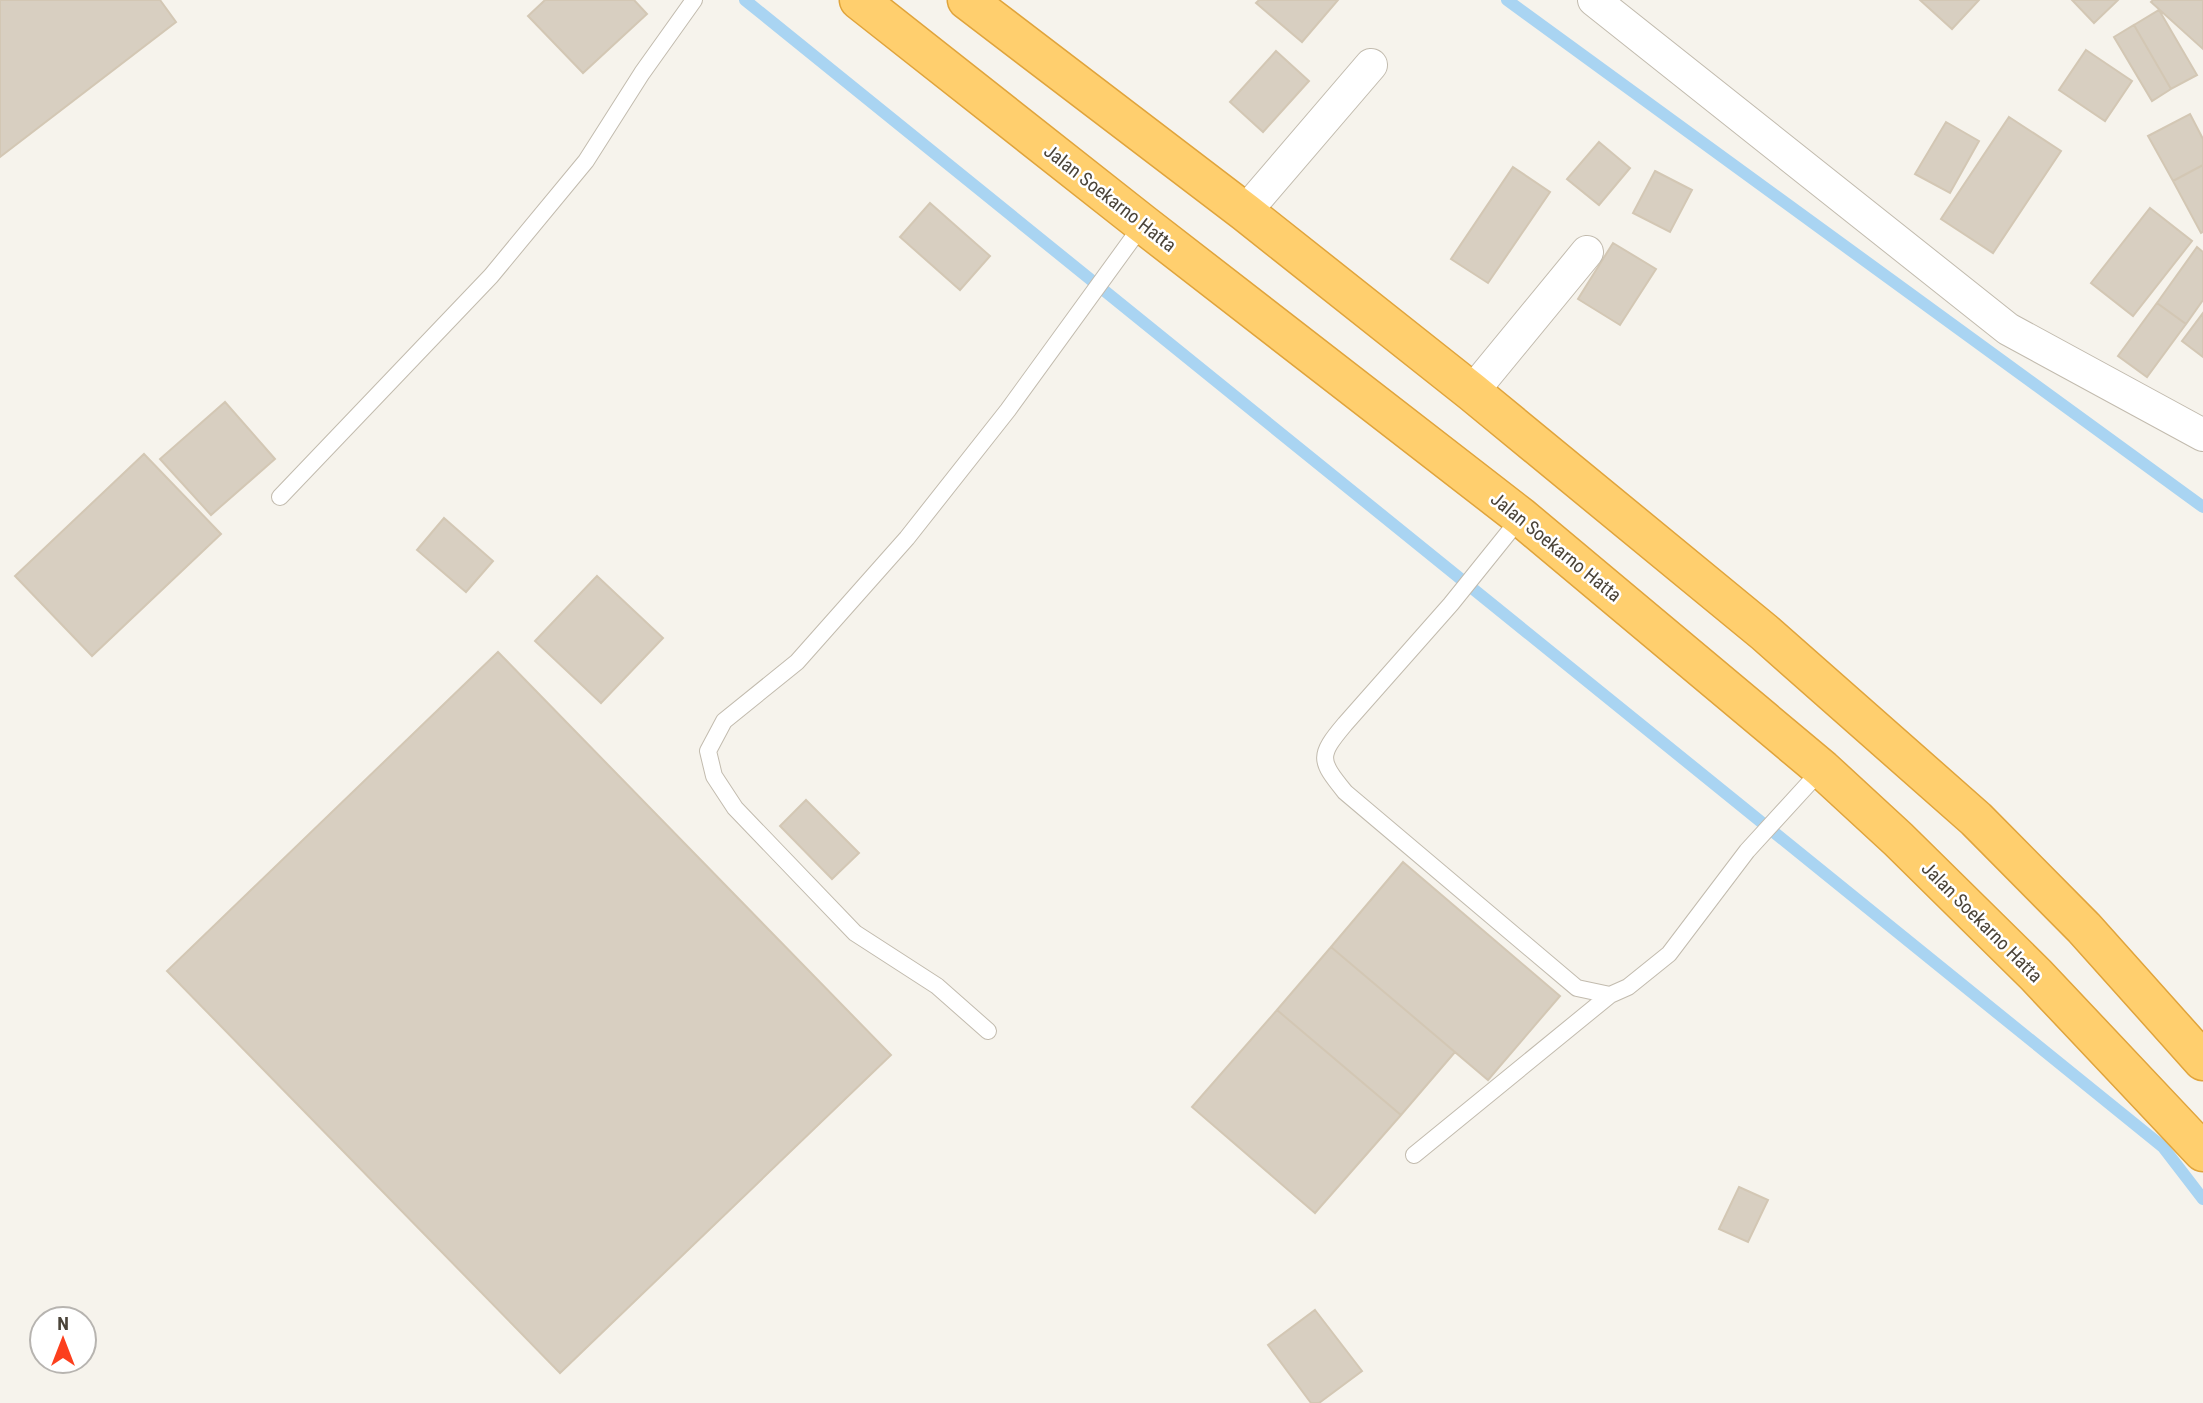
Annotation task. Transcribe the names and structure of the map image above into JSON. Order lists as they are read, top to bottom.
{
  "streets": {
    "highway": ["Jalan Soekarno Hatta"]
  },
  "north": "top"
}
